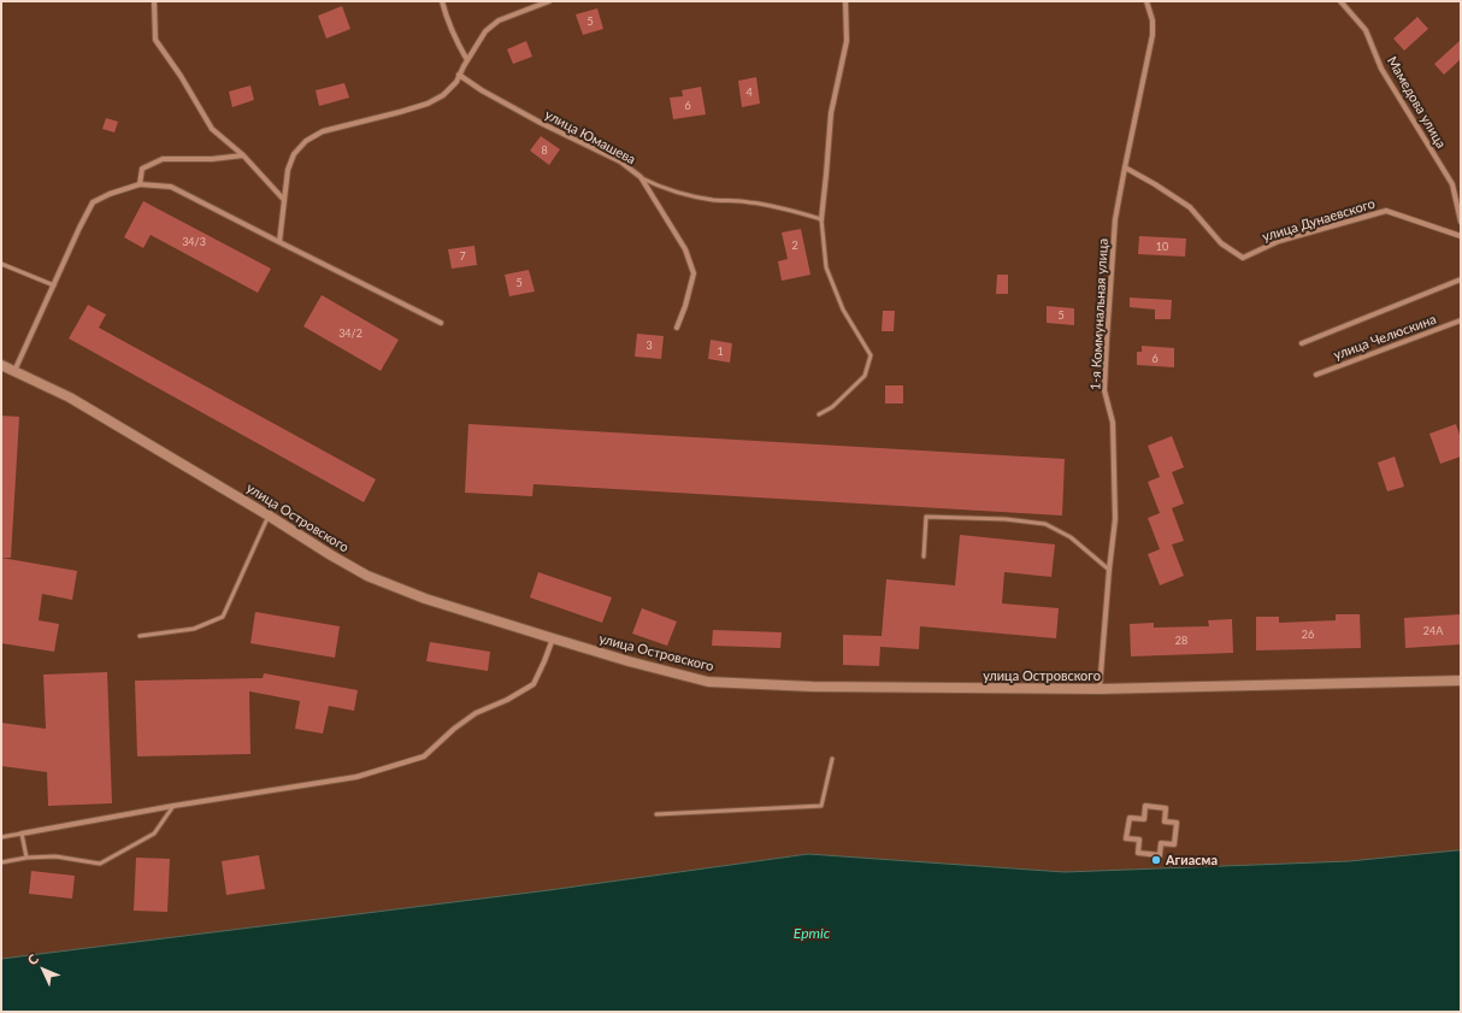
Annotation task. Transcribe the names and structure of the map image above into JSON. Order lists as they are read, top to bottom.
{
  "streets": {
    "main road": ["улица Островского"],
    "street": [
      "Мамедова улица",
      "улица Юмашева",
      "улица Дунаевского",
      "1-я Коммунальная улица",
      "улица Челюскина"
    ]
  },
  "crossings": [
    ["улица Дунаевского", "1-я Коммунальная улица"],
    ["1-я Коммунальная улица", "улица Островского"]
  ],
  "water": ["Ертіс"],
  "places": ["Агиасма"],
  "house_numbers": [
    "5",
    "4",
    "6",
    "8",
    "34/3",
    "2",
    "10",
    "7",
    "5",
    "5",
    "34/2",
    "3",
    "1",
    "6",
    "24А",
    "26",
    "28"
  ],
  "north": "top left"
}
